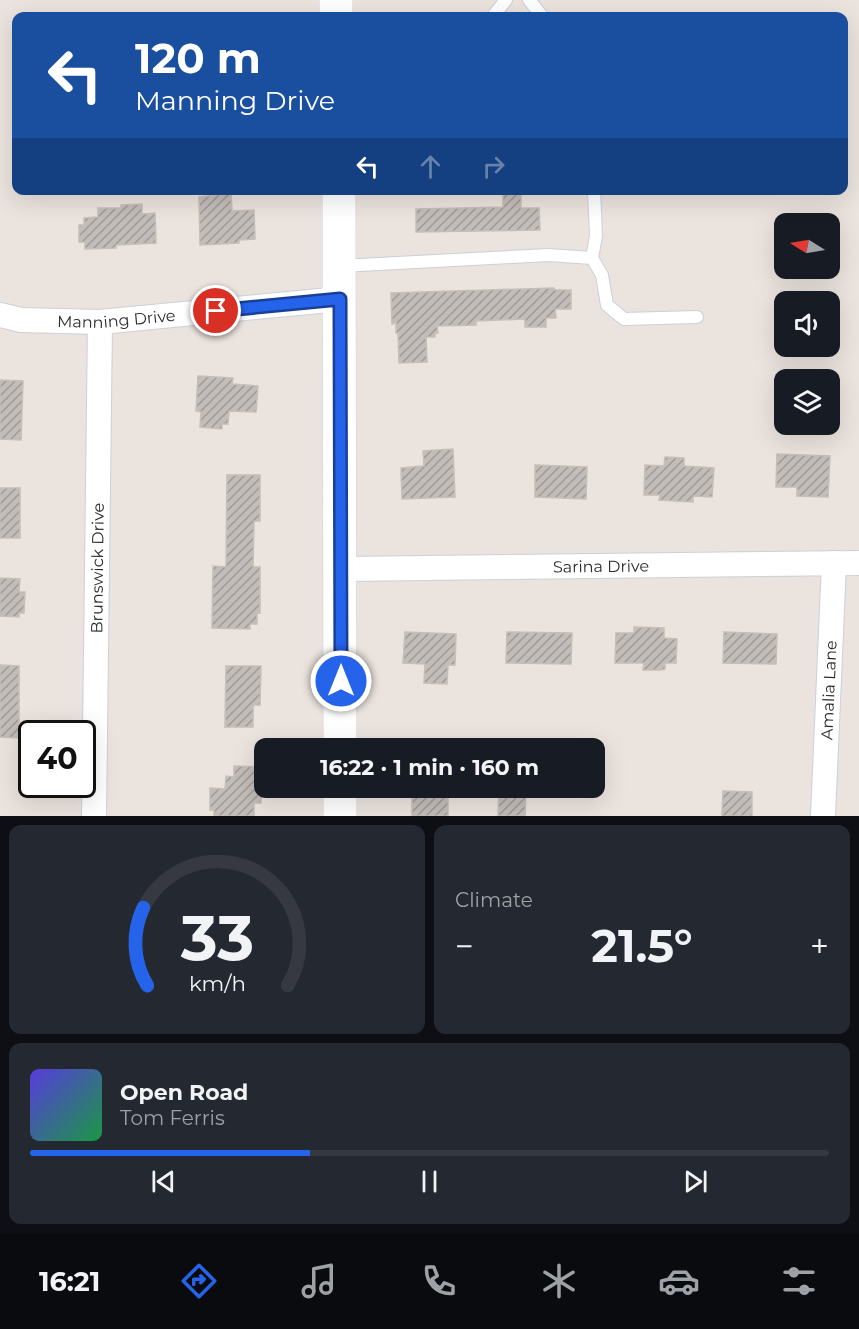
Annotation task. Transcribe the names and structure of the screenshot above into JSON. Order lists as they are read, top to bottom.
{
  "streets": {
    "street": [
      "Manning Drive",
      "Sarina Drive",
      "Brunswick Drive",
      "Amalia Lane"
    ]
  },
  "crossings": [
    ["Manning Drive", "Brunswick Drive"],
    ["Sarina Drive", "Amalia Lane"]
  ],
  "north": "left",
  "page": {
    "turn": ["120 m", "Manning Drive"],
    "limit": "40",
    "trip": "16:22 · 1 min · 160 m",
    "tile": "Climate",
    "heat": ["−", "21.5°", "+"],
    "song": ["Open Road", "Tom Ferris"],
    "tabs": "16:21",
    "gauge": ["33", "km/h"]
  }
}
